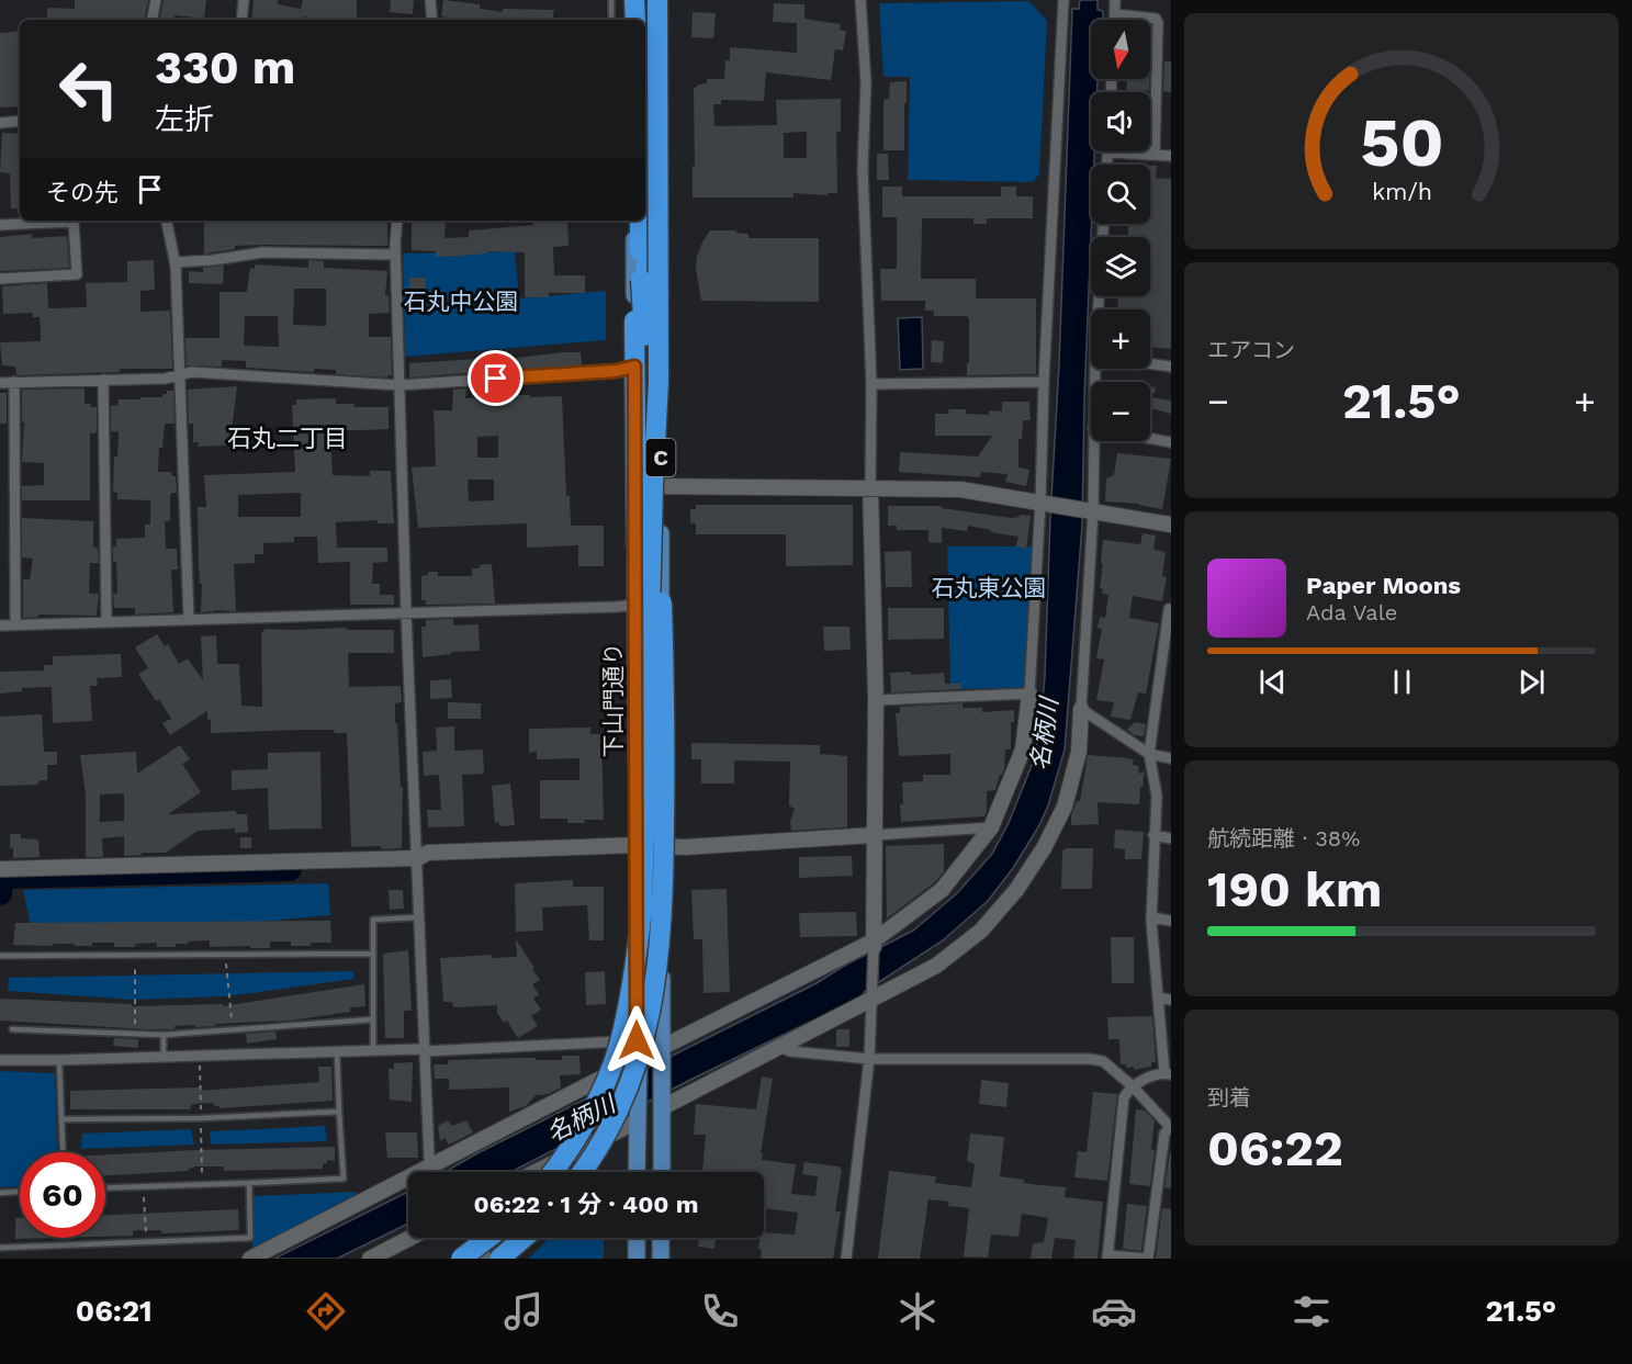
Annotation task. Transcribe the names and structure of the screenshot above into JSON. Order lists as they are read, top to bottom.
{
  "streets": {
    "highway": ["C"],
    "main road": ["下山門通り"]
  },
  "crossings": [
    ["C", "下山門通り"]
  ],
  "districts": ["石丸二丁目"],
  "water": ["名柄川"],
  "parks": ["石丸中公園", "石丸東公園"],
  "north": "bottom",
  "page": {
    "map_buttons": ["+", "−"],
    "turn": ["330 m", "左折"],
    "then": "その先",
    "tile": [
      "エアコン",
      ["航続距離 · 38%", "190 km"],
      ["到着", "06:22"]
    ],
    "heat": ["−", "21.5°", "+"],
    "song": ["Paper Moons", "Ada Vale"],
    "limit": "60",
    "trip": "06:22 · 1 分 · 400 m",
    "tabs": ["06:21", "21.5°"],
    "gauge": ["50", "km/h"]
  }
}
